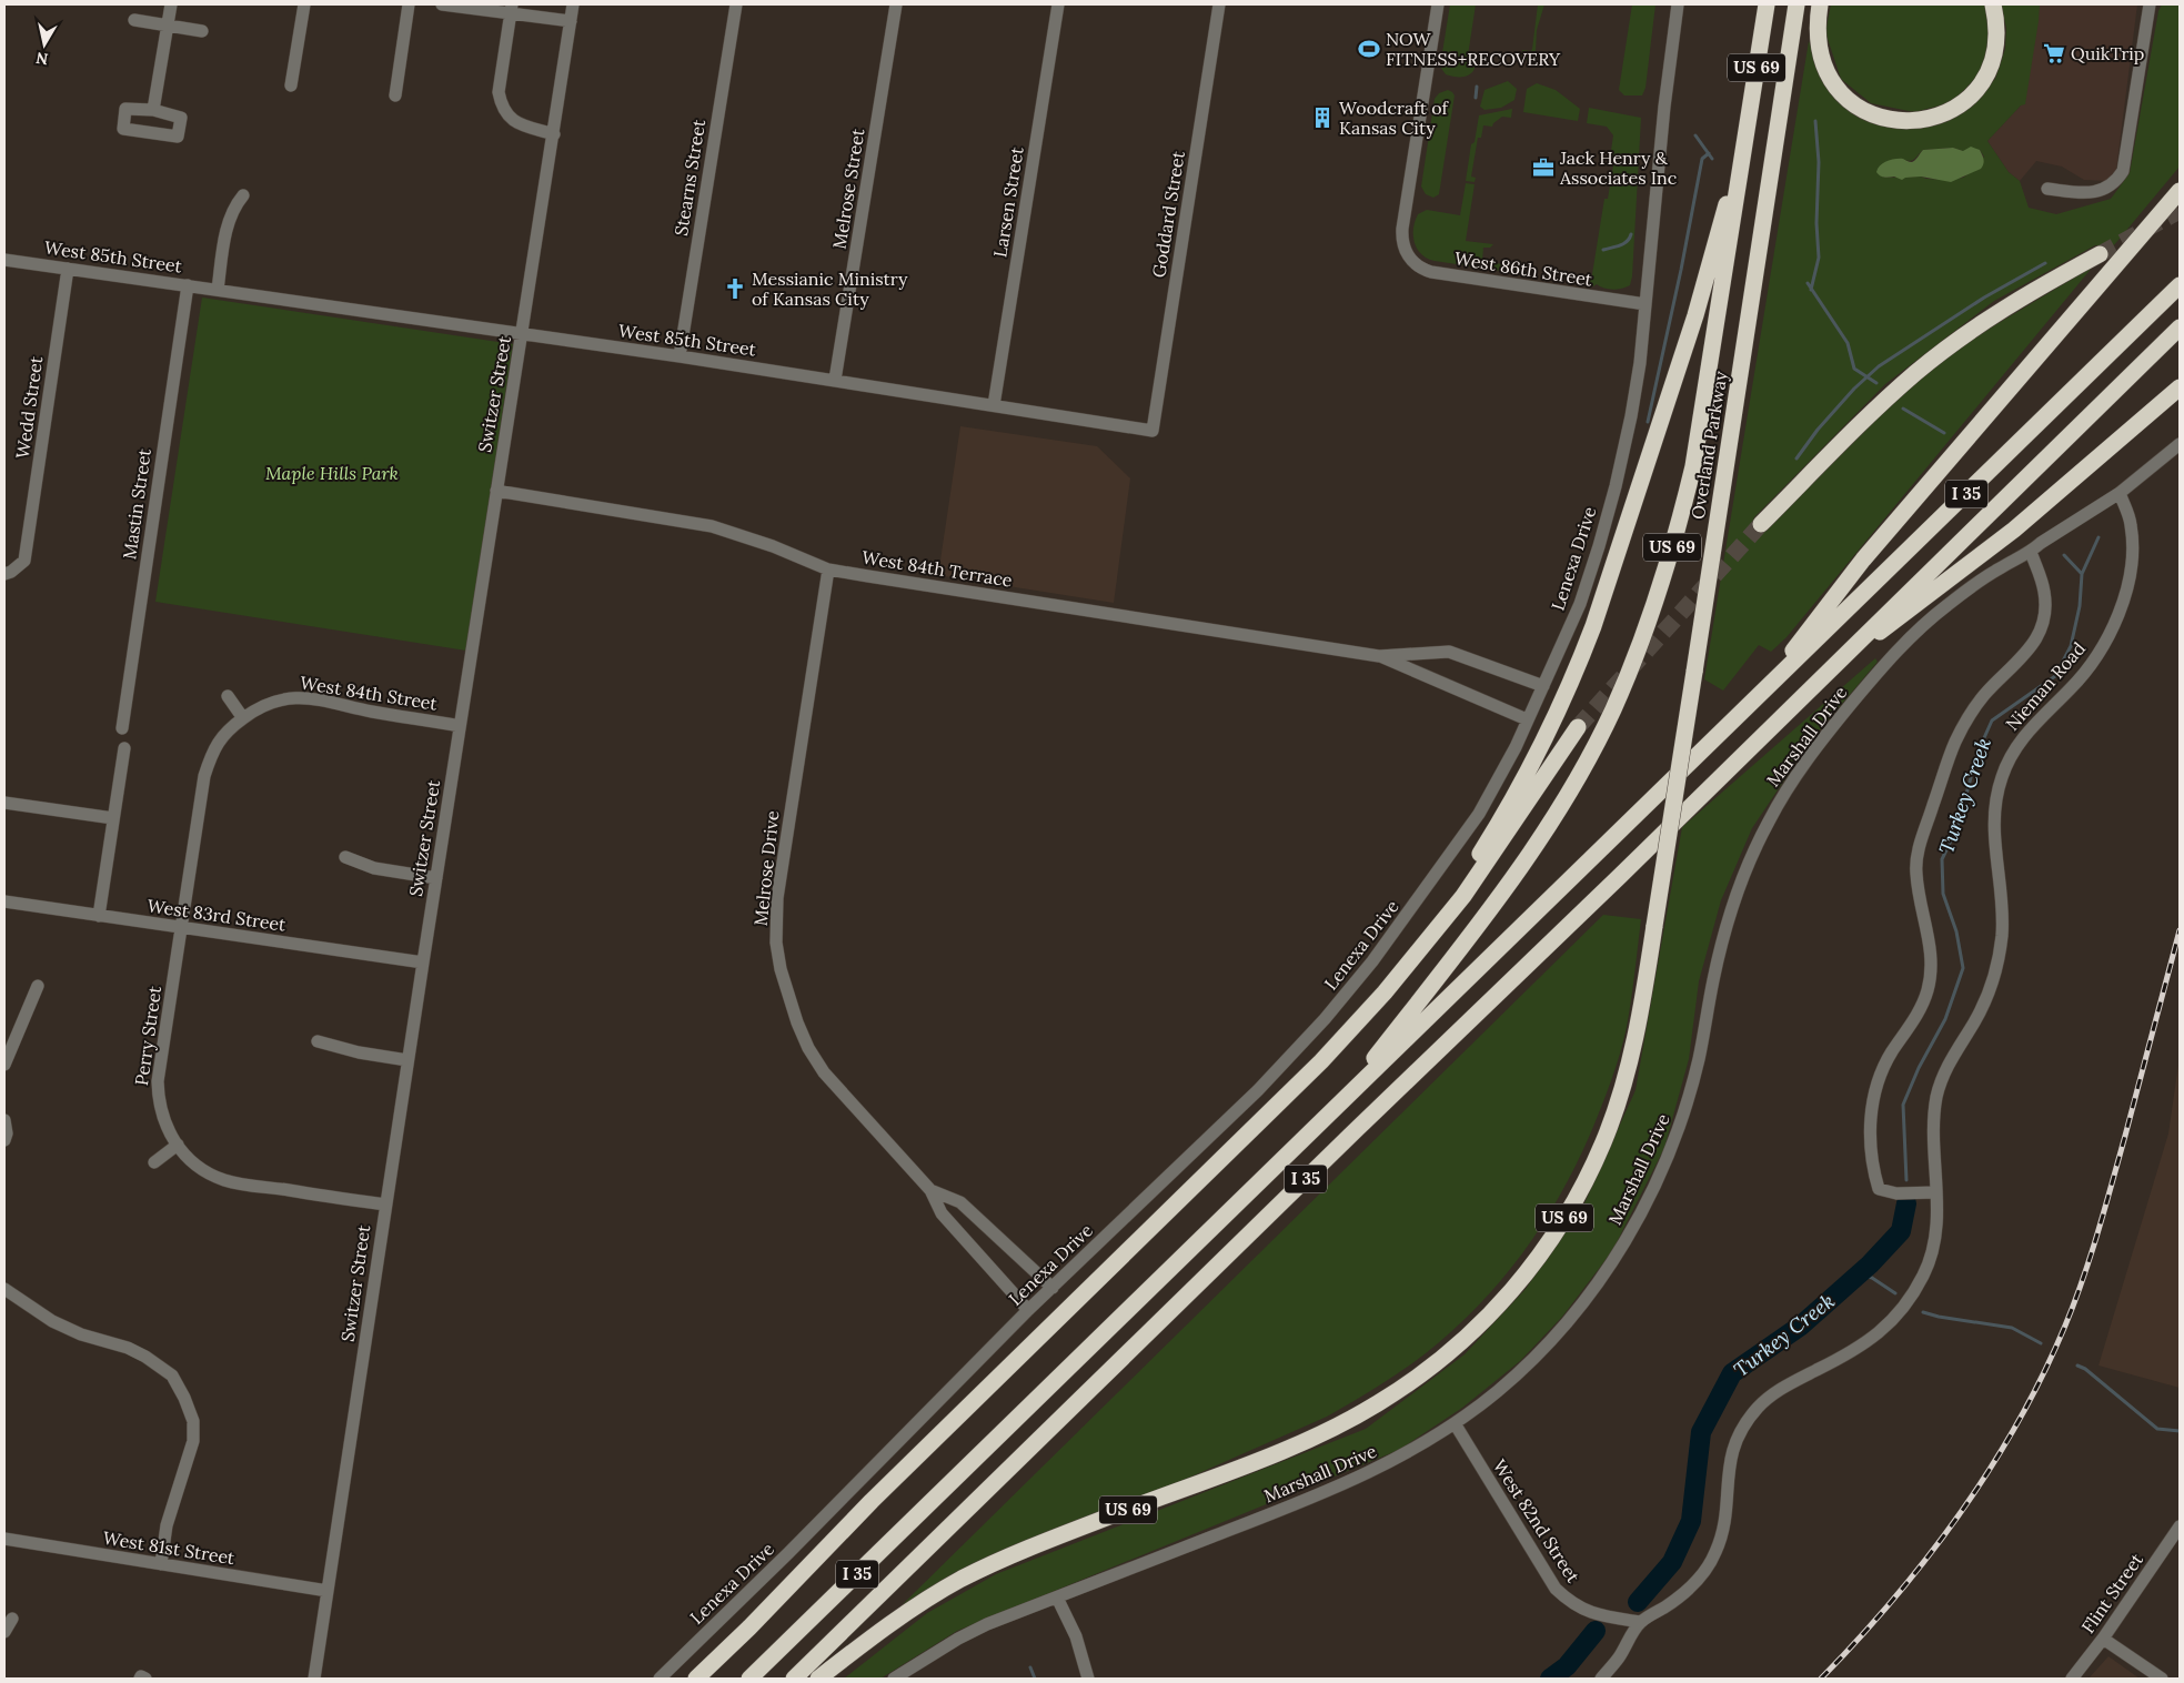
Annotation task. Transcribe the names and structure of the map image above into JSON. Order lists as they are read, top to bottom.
{
  "streets": {
    "highway": ["US 69", "Overland Parkway", "I 35"],
    "street": [
      "Stearns Street",
      "Melrose Street",
      "Larsen Street",
      "Goddard Street",
      "West 85th Street",
      "West 86th Street",
      "Switzer Street",
      "Wedd Street",
      "Mastin Street",
      "Lenexa Drive",
      "West 84th Terrace",
      "Nieman Road",
      "West 84th Street",
      "Marshall Drive",
      "Melrose Drive",
      "West 83rd Street",
      "Perry Street",
      "West 82nd Street",
      "West 81st Street",
      "Flint Street"
    ]
  },
  "crossings": [
    ["US 69", "I 35"],
    ["Stearns Street", "West 85th Street"],
    ["Melrose Street", "West 85th Street"],
    ["Larsen Street", "West 85th Street"],
    ["Goddard Street", "West 85th Street"],
    ["West 85th Street", "Switzer Street"],
    ["West 85th Street", "Wedd Street"],
    ["West 85th Street", "Mastin Street"],
    ["West 86th Street", "Lenexa Drive"],
    ["Switzer Street", "West 84th Terrace"],
    ["Switzer Street", "West 84th Street"],
    ["Switzer Street", "West 83rd Street"],
    ["Switzer Street", "Perry Street"],
    ["Switzer Street", "West 81st Street"],
    ["Lenexa Drive", "West 84th Terrace"],
    ["Lenexa Drive", "Melrose Drive"],
    ["West 84th Terrace", "Melrose Drive"],
    ["Nieman Road", "Marshall Drive"],
    ["Nieman Road", "West 82nd Street"],
    ["West 84th Street", "West 83rd Street"],
    ["West 84th Street", "Perry Street"],
    ["Marshall Drive", "West 82nd Street"],
    ["West 83rd Street", "Perry Street"]
  ],
  "water": ["Turkey Creek"],
  "parks": ["Maple Hills Park"],
  "places": {
    "sports": ["NOW FITNESS+RECOVERY"],
    "supermarket": ["QuikTrip"],
    "building": ["Woodcraft of Kansas City"],
    "office": ["Jack Henry & Associates Inc"],
    "church": ["Messianic Ministry of Kansas City"]
  },
  "north": "bottom"
}
